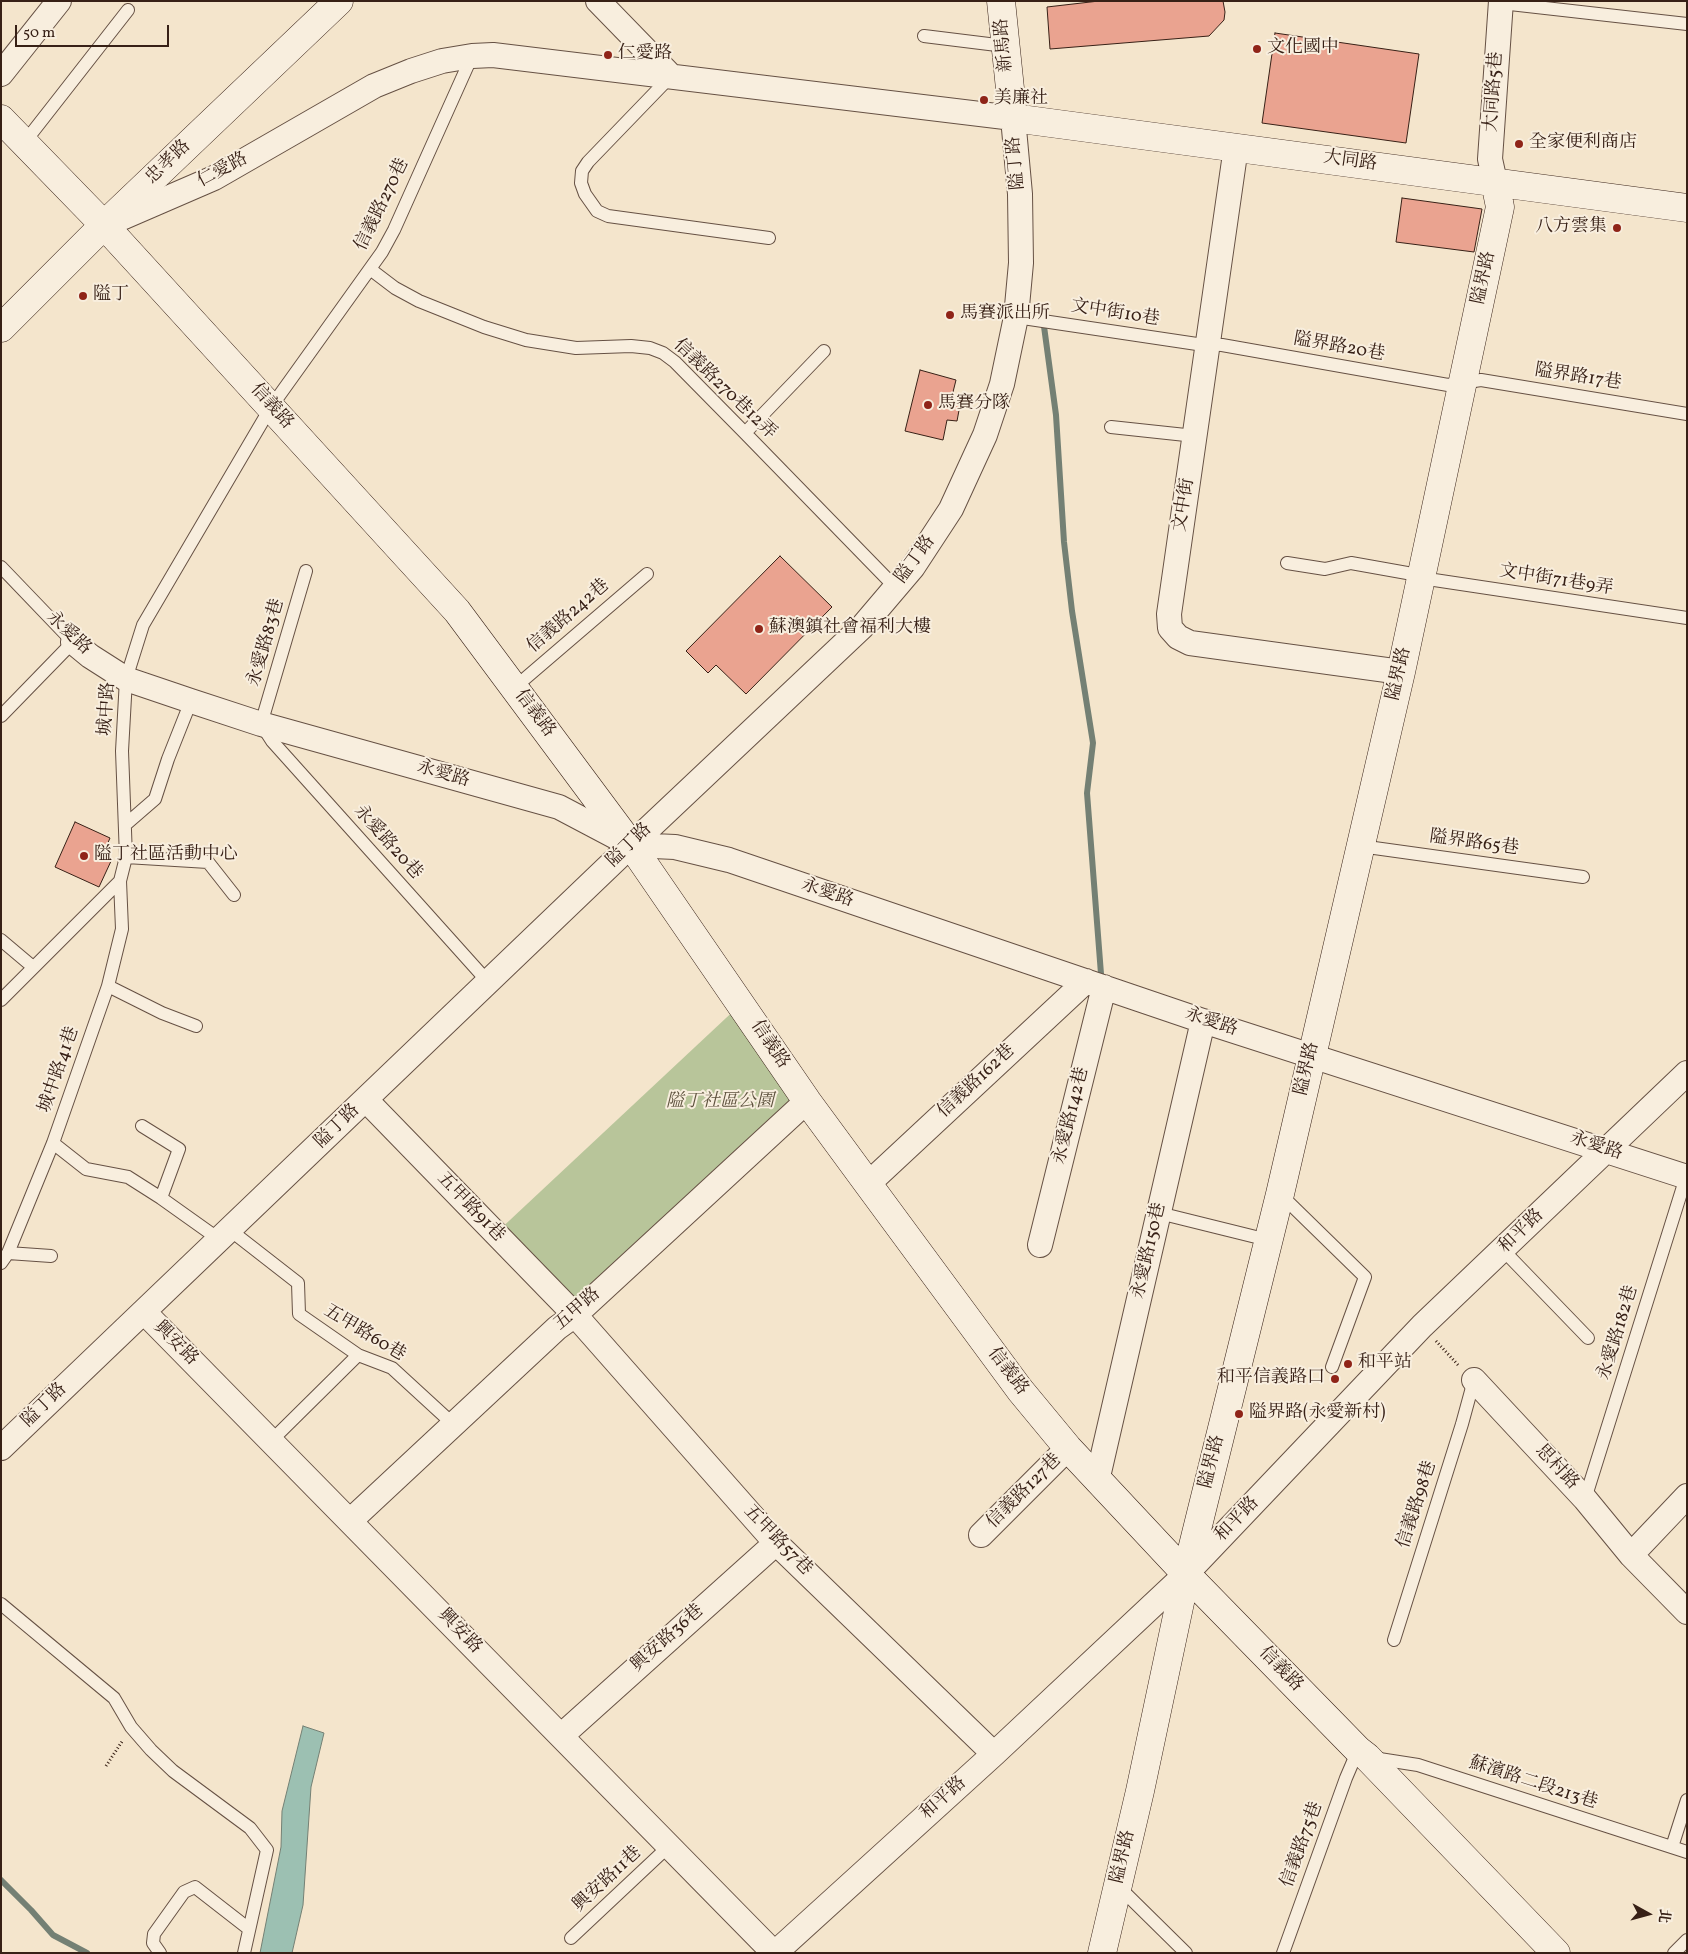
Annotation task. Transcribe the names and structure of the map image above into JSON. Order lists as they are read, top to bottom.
{
  "streets": {
    "street": [
      "新馬路",
      "大同路5巷",
      "大同路",
      "忠孝路",
      "隘丁路",
      "仁愛路",
      "隘界路",
      "信義路",
      "文中街",
      "永愛路",
      "信義路162巷",
      "永愛路142巷",
      "五甲路91巷",
      "和平路",
      "永愛路150巷",
      "五甲路",
      "興安路",
      "思村路",
      "信義路127巷",
      "五甲路57巷",
      "興安路36巷"
    ],
    "lane": [
      "信義路270巷",
      "文中街10巷",
      "隘界路20巷",
      "隘界路17巷",
      "信義路270巷12弄",
      "文中街71巷9弄",
      "信義路242巷",
      "永愛路83巷",
      "城中路",
      "永愛路20巷",
      "隘界路65巷",
      "城中路41巷",
      "永愛路182巷",
      "五甲路60巷",
      "信義路98巷",
      "蘇濱路二段213巷",
      "信義路75巷",
      "興安路11巷"
    ]
  },
  "crossings": [
    ["新馬路", "大同路"],
    ["新馬路", "隘丁路"],
    ["新馬路", "仁愛路"],
    ["大同路5巷", "大同路"],
    ["大同路5巷", "隘界路"],
    ["大同路", "隘丁路"],
    ["大同路", "仁愛路"],
    ["大同路", "隘界路"],
    ["大同路", "文中街"],
    ["忠孝路", "仁愛路"],
    ["忠孝路", "信義路"],
    ["隘丁路", "仁愛路"],
    ["隘丁路", "文中街10巷"],
    ["隘丁路", "信義路270巷12弄"],
    ["隘丁路", "信義路"],
    ["隘丁路", "永愛路"],
    ["隘丁路", "永愛路20巷"],
    ["隘丁路", "五甲路91巷"],
    ["隘丁路", "五甲路60巷"],
    ["隘丁路", "興安路"],
    ["仁愛路", "信義路270巷"],
    ["仁愛路", "信義路"],
    ["信義路270巷", "信義路270巷12弄"],
    ["信義路270巷", "信義路"],
    ["信義路270巷", "城中路"],
    ["隘界路", "隘界路20巷"],
    ["隘界路", "隘界路17巷"],
    ["隘界路", "信義路"],
    ["隘界路", "文中街"],
    ["隘界路", "文中街71巷9弄"],
    ["隘界路", "永愛路"],
    ["隘界路", "隘界路65巷"],
    ["隘界路", "和平路"],
    ["文中街10巷", "隘界路20巷"],
    ["文中街10巷", "文中街"],
    ["隘界路20巷", "隘界路17巷"],
    ["隘界路20巷", "文中街"],
    ["信義路", "信義路242巷"],
    ["信義路", "永愛路"],
    ["信義路", "城中路"],
    ["信義路", "信義路162巷"],
    ["信義路", "和平路"],
    ["信義路", "永愛路150巷"],
    ["信義路", "五甲路"],
    ["信義路", "信義路127巷"],
    ["信義路", "蘇濱路二段213巷"],
    ["信義路", "信義路75巷"],
    ["永愛路", "永愛路83巷"],
    ["永愛路", "城中路"],
    ["永愛路", "永愛路20巷"],
    ["永愛路", "信義路162巷"],
    ["永愛路", "永愛路142巷"],
    ["永愛路", "和平路"],
    ["永愛路", "永愛路150巷"],
    ["永愛路", "永愛路182巷"],
    ["永愛路83巷", "永愛路20巷"],
    ["城中路", "城中路41巷"],
    ["信義路162巷", "永愛路142巷"],
    ["五甲路91巷", "五甲路"],
    ["五甲路91巷", "五甲路57巷"],
    ["和平路", "興安路"],
    ["和平路", "五甲路57巷"],
    ["五甲路", "五甲路60巷"],
    ["五甲路", "興安路"],
    ["五甲路", "五甲路57巷"],
    ["永愛路182巷", "思村路"],
    ["興安路", "興安路36巷"],
    ["興安路", "興安路11巷"],
    ["思村路", "信義路98巷"],
    ["五甲路57巷", "興安路36巷"],
    ["蘇濱路二段213巷", "信義路75巷"]
  ],
  "parks": ["隘丁社區公園"],
  "places": [
    "文化國中",
    "仁愛路",
    "美廉社",
    "全家便利商店",
    "八方雲集",
    "隘丁",
    "馬賽派出所",
    "馬賽分隊",
    "蘇澳鎮社會福利大樓",
    "隘丁社區活動中心",
    "和平站",
    "和平信義路口",
    "隘界路(永愛新村)"
  ],
  "scale_bar": "50 m",
  "north": "right"
}
